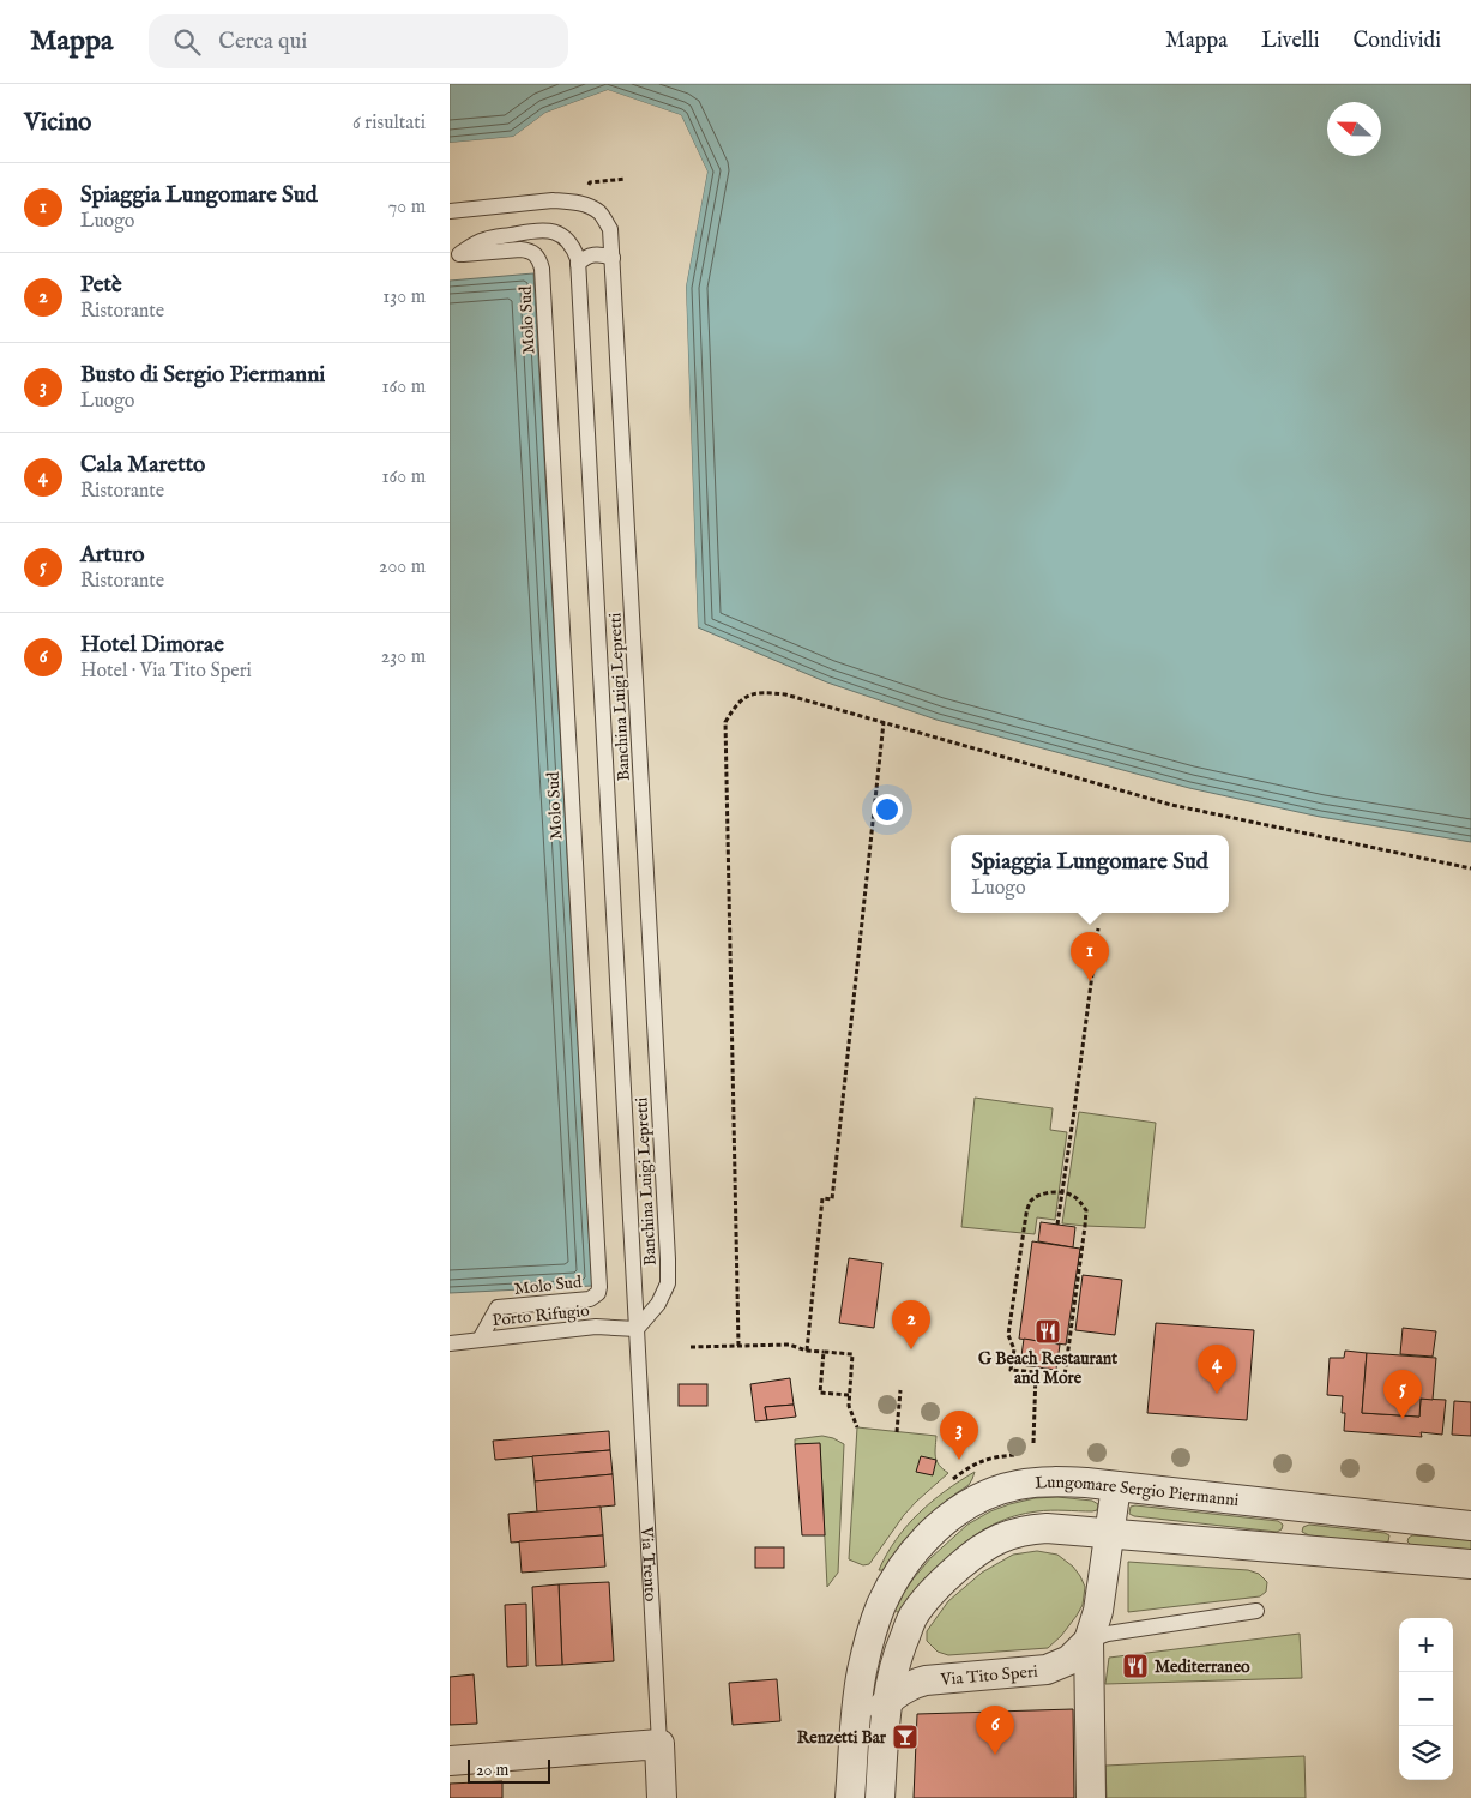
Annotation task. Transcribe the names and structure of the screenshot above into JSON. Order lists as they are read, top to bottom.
{
  "streets": {
    "street": ["Lungomare Sergio Piermanni", "Via Trento", "Via Tito Speri"],
    "lane": ["Molo Sud", "Banchina Luigi Lepretti", "Porto Rifugio"]
  },
  "crossings": [
    ["Molo Sud", "Banchina Luigi Lepretti"],
    ["Molo Sud", "Porto Rifugio"],
    ["Banchina Luigi Lepretti", "Porto Rifugio"],
    ["Banchina Luigi Lepretti", "Via Trento"],
    ["Porto Rifugio", "Via Trento"],
    ["Lungomare Sergio Piermanni", "Via Tito Speri"]
  ],
  "places": {
    "restaurant": ["G Beach Restaurant and More", "Mediterraneo"],
    "bar": ["Renzetti Bar"]
  },
  "scale_bar": "20 m",
  "north": "left",
  "page": {
    "header": "Mappa",
    "search": "Cerca qui",
    "nav": ["Mappa", "Livelli", "Condividi"],
    "heading": ["Vicino", "6 risultati"],
    "list": [
      {
        "mark": "1",
        "name": "Spiaggia Lungomare Sud",
        "note": "Luogo",
        "value": "70 m"
      },
      {
        "mark": "2",
        "name": "Petè",
        "note": "Ristorante",
        "value": "130 m"
      },
      {
        "mark": "3",
        "name": "Busto di Sergio Piermanni",
        "note": "Luogo",
        "value": "160 m"
      },
      {
        "mark": "4",
        "name": "Cala Maretto",
        "note": "Ristorante",
        "value": "160 m"
      },
      {
        "mark": "5",
        "name": "Arturo",
        "note": "Ristorante",
        "value": "200 m"
      },
      {
        "mark": "6",
        "name": "Hotel Dimorae",
        "note": "Hotel · Via Tito Speri",
        "value": "230 m"
      }
    ],
    "popup": ["Spiaggia Lungomare Sud", "Luogo"],
    "pins": [
      "1",
      "2",
      "4",
      "5",
      "3",
      "6"
    ],
    "map_buttons": ["+", "−"],
    "scale": "20 m"
  }
}
